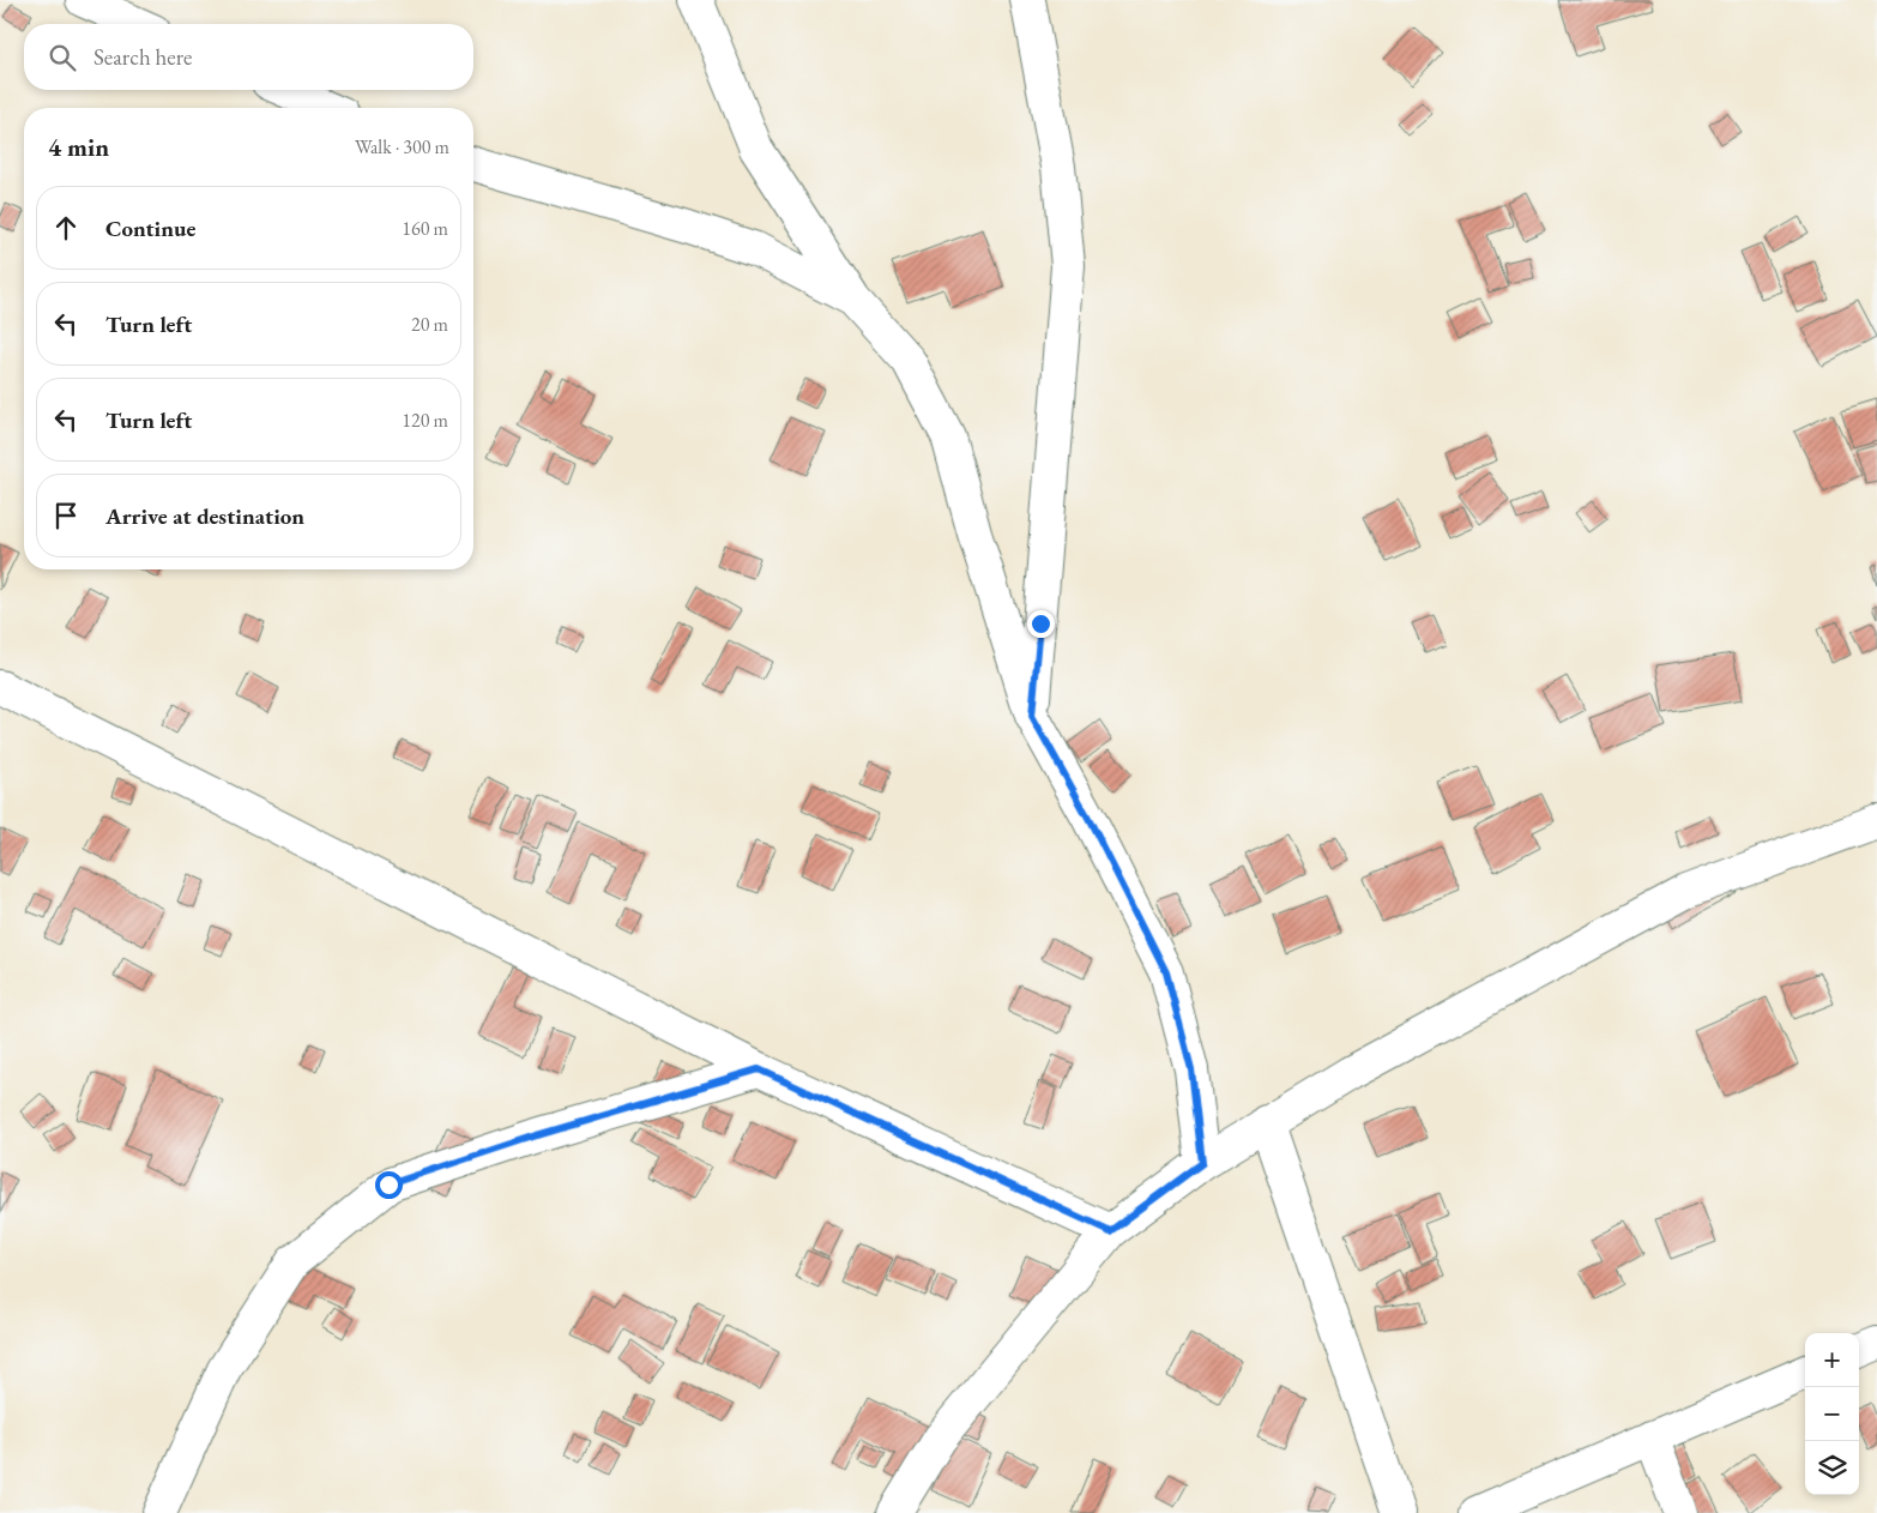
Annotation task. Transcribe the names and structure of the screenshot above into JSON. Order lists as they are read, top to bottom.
{
  "page": {
    "search": "Search here",
    "heading": ["4 min", "Walk · 300 m"],
    "list": [
      ["Continue", "160 m"],
      ["Turn left", "20 m"],
      ["Turn left", "120 m"],
      "Arrive at destination"
    ],
    "map_buttons": ["+", "−"]
  }
}
